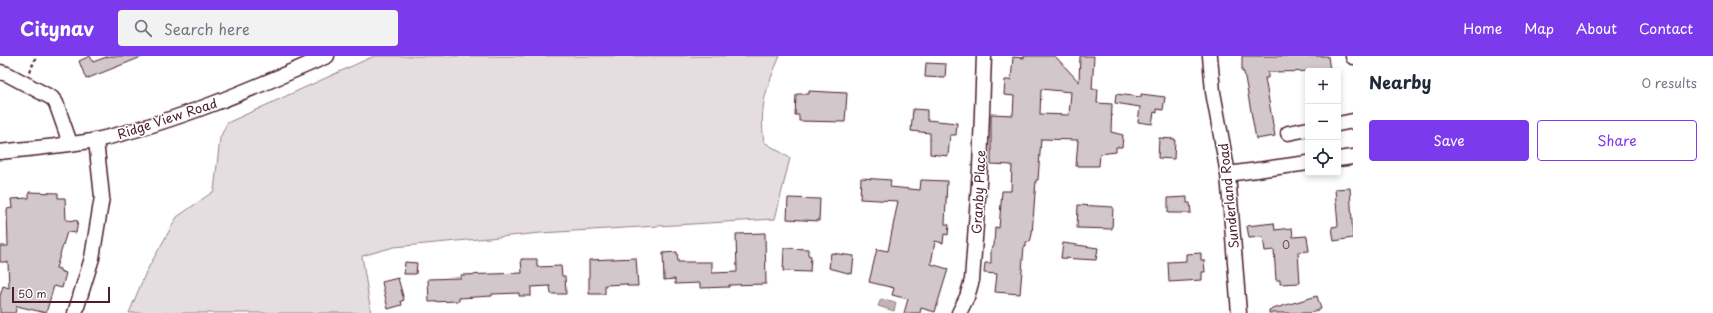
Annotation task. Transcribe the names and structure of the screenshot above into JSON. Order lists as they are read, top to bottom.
{
  "streets": {
    "street": ["Ridge View Road", "Granby Place", "Sunderland Road"]
  },
  "house_numbers": ["0"],
  "scale_bar": "50 m",
  "page": {
    "header": "Citynav",
    "search": "Search here",
    "nav": [
      "Home",
      "Map",
      "About",
      "Contact"
    ],
    "heading": ["Nearby", "0 results"],
    "map_buttons": ["+", "−"],
    "buttons": ["Save", "Share"],
    "scale": "50 m"
  }
}
